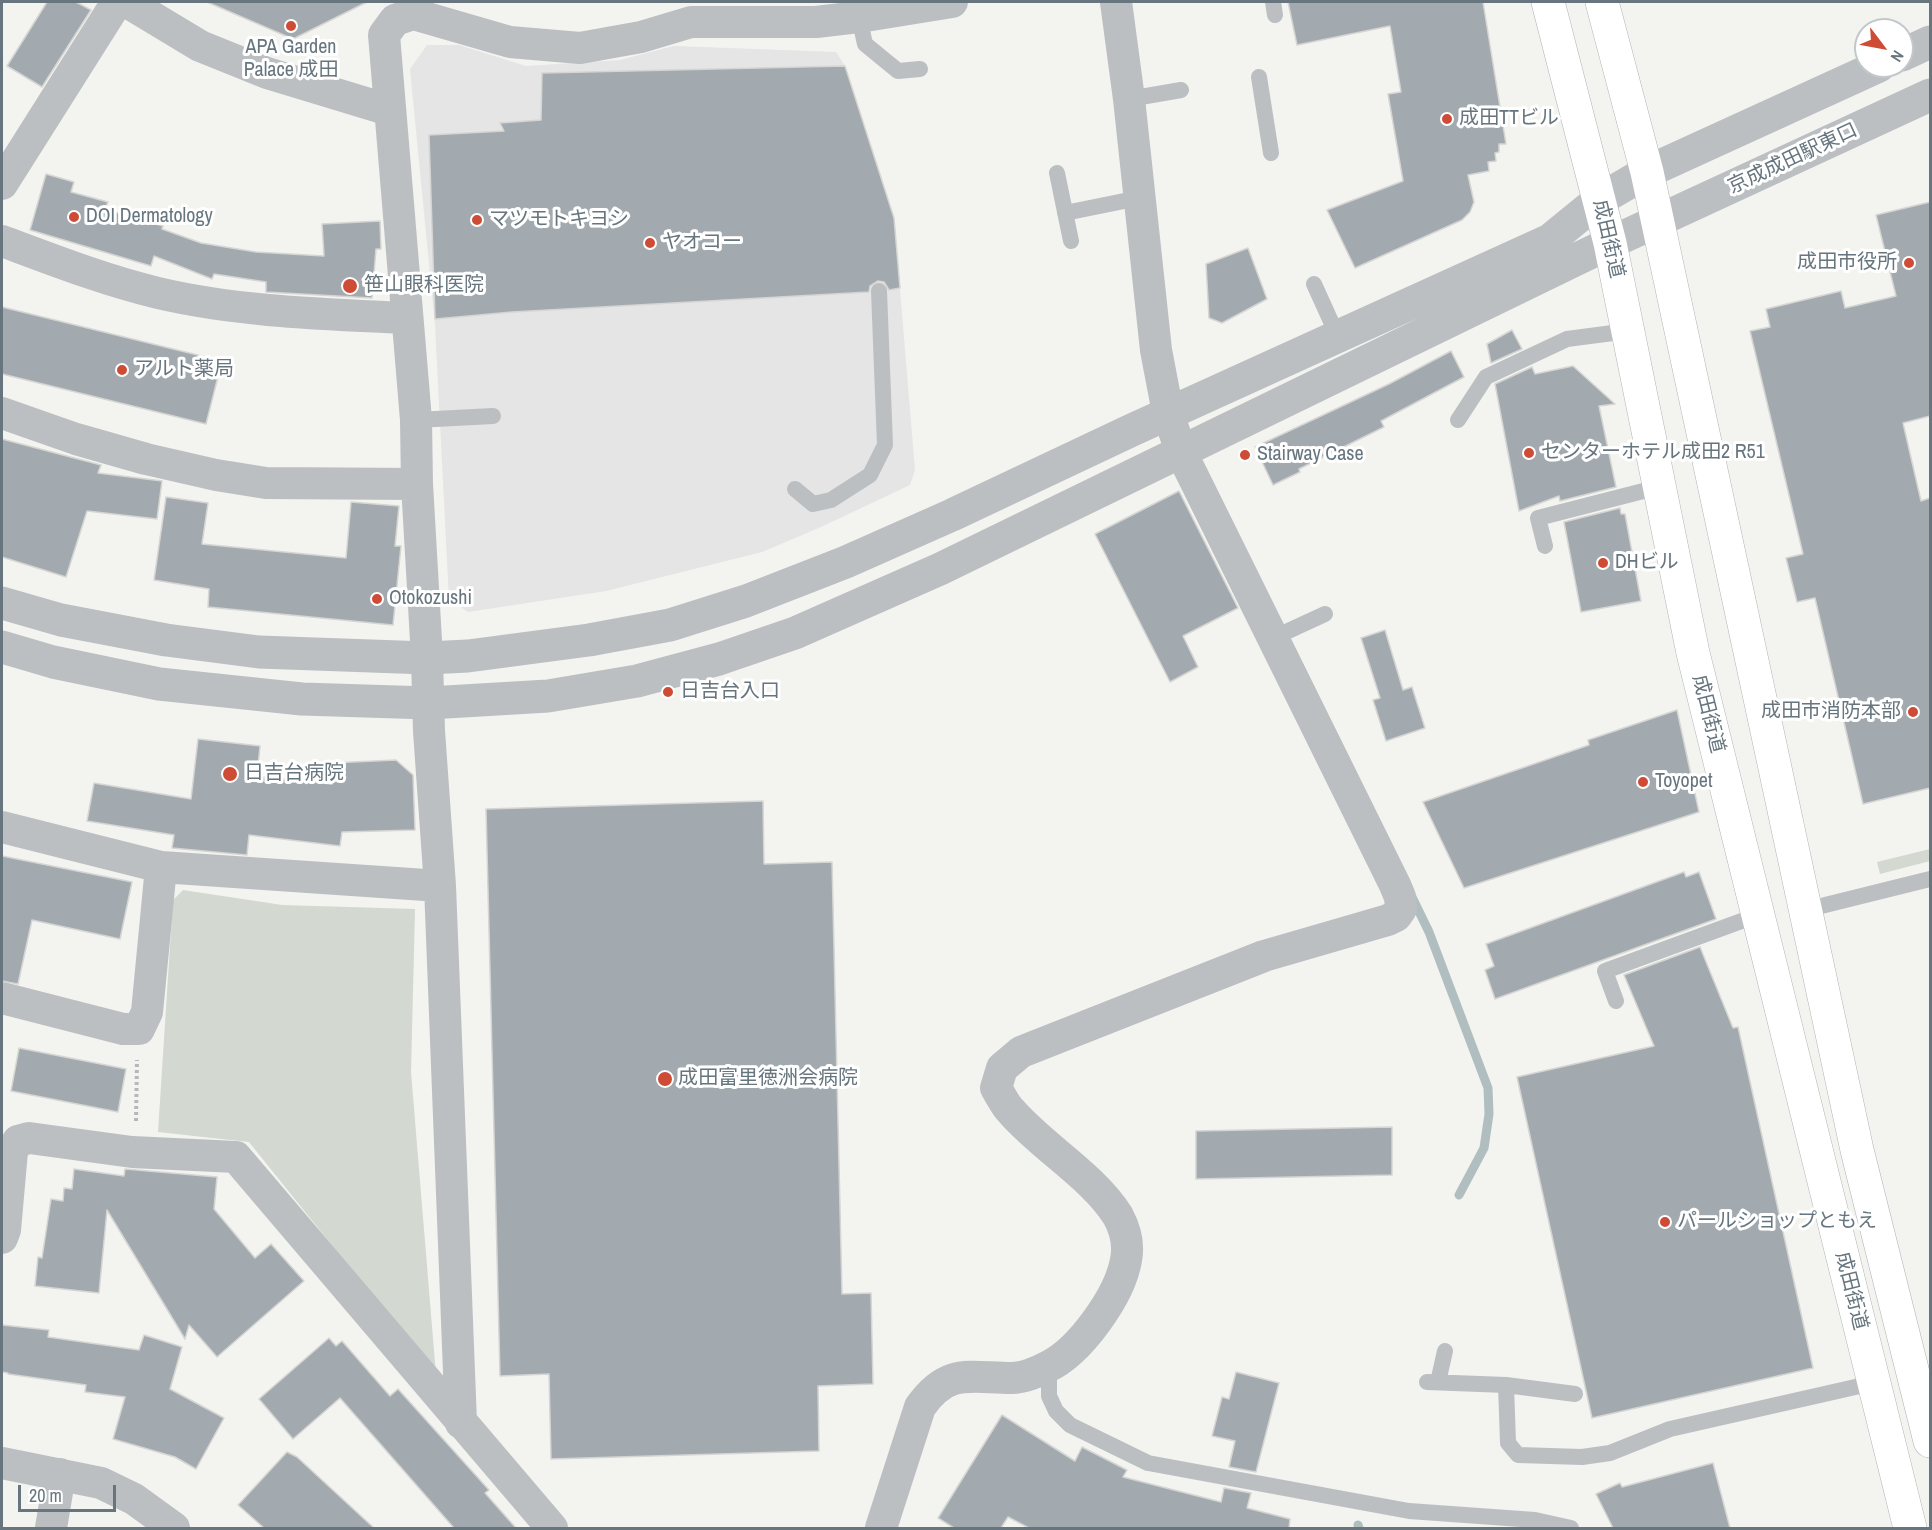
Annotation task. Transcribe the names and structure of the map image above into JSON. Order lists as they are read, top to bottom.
{
  "streets": {
    "highway": ["成田街道"],
    "street": ["京成成田駅東口"]
  },
  "crossings": [
    ["京成成田駅東口", "成田街道"]
  ],
  "places": [
    "APA Garden Palace 成田",
    "成田TTビル",
    "DOI Dermatology",
    "マツモトキヨシ",
    "ヤオコー",
    "成田市役所",
    "笹山眼科医院",
    "アルト薬局",
    "センターホテル成田2 R51",
    "Stairway Case",
    "DHビル",
    "Otokozushi",
    "日吉台入口",
    "成田市消防本部",
    "日吉台病院",
    "Toyopet",
    "成田富里徳洲会病院",
    "パールショップともえ"
  ],
  "scale_bar": "20 m",
  "north": "bottom right"
}
